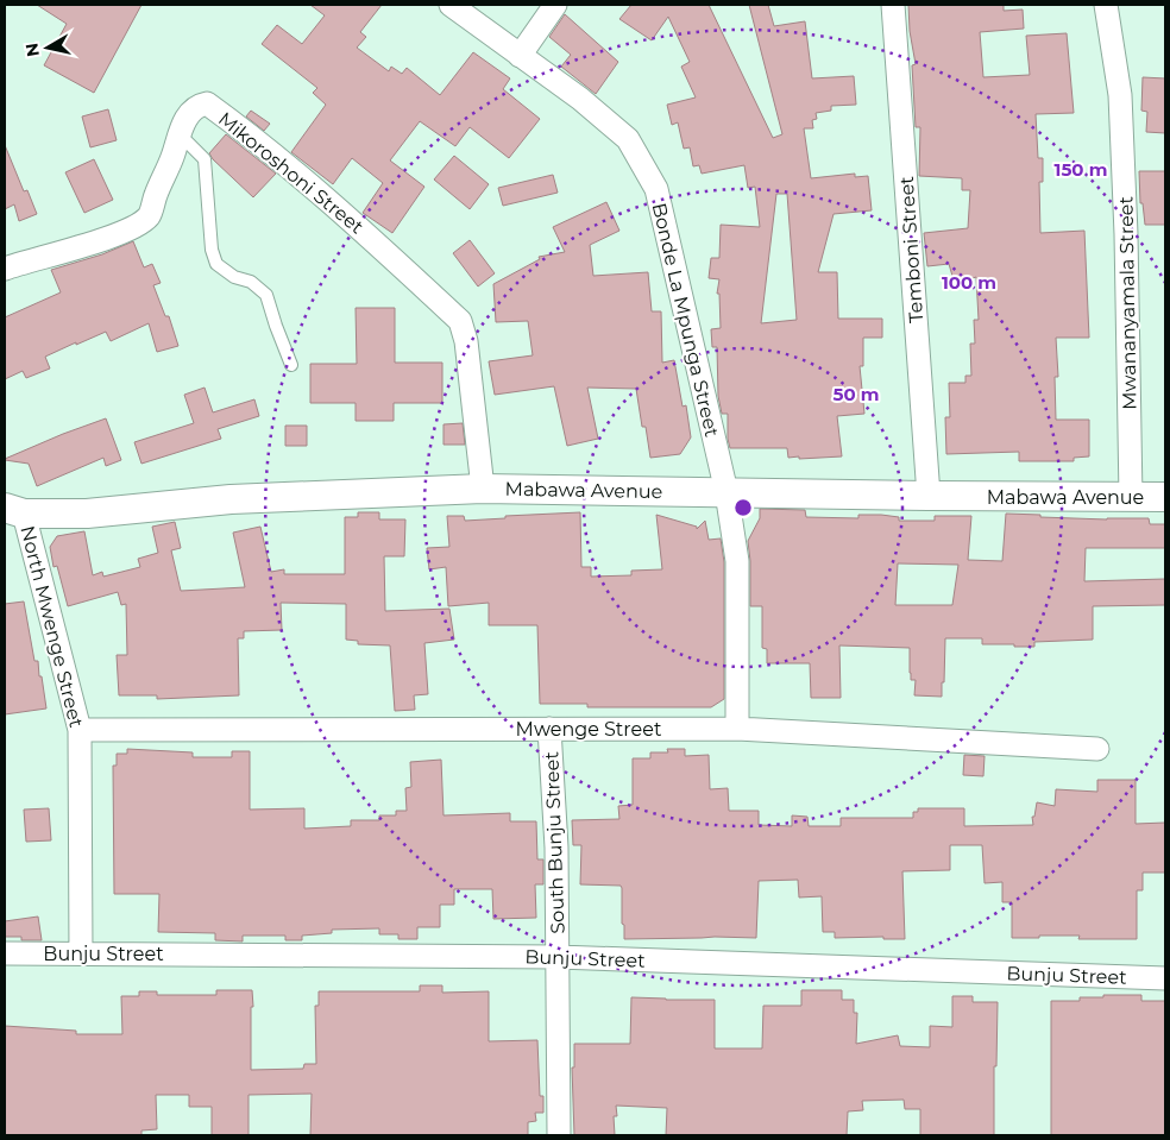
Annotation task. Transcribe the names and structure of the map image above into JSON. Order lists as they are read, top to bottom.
{
  "streets": {
    "street": [
      "Mikoroshoni Street",
      "Temboni Street",
      "Mwananyamala Street",
      "Bonde La Mpunga Street",
      "Mabawa Avenue",
      "North Mwenge Street",
      "Mwenge Street",
      "South Bunju Street",
      "Bunju Street"
    ]
  },
  "crossings": [
    ["Mikoroshoni Street", "Mabawa Avenue"],
    ["Temboni Street", "Mabawa Avenue"],
    ["Mwananyamala Street", "Mabawa Avenue"],
    ["Bonde La Mpunga Street", "Mabawa Avenue"],
    ["Bonde La Mpunga Street", "Mwenge Street"],
    ["Mabawa Avenue", "North Mwenge Street"],
    ["North Mwenge Street", "Mwenge Street"],
    ["North Mwenge Street", "Bunju Street"],
    ["Mwenge Street", "South Bunju Street"],
    ["South Bunju Street", "Bunju Street"]
  ],
  "north": "left",
  "rings": ["150 m", "100 m", "50 m"]
}
